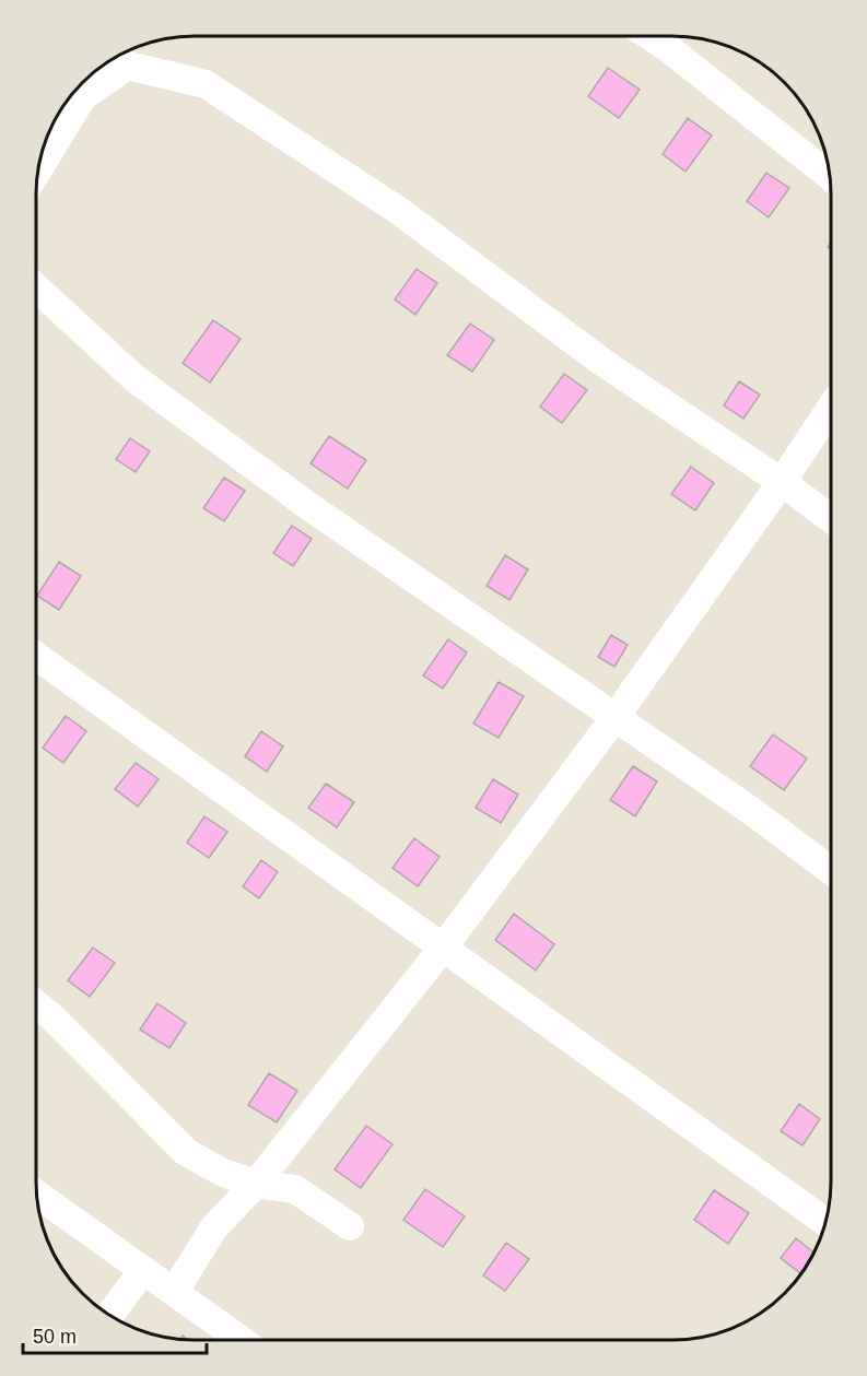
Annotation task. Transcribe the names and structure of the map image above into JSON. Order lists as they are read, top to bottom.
{
  "scale_bar": "50 m"
}
